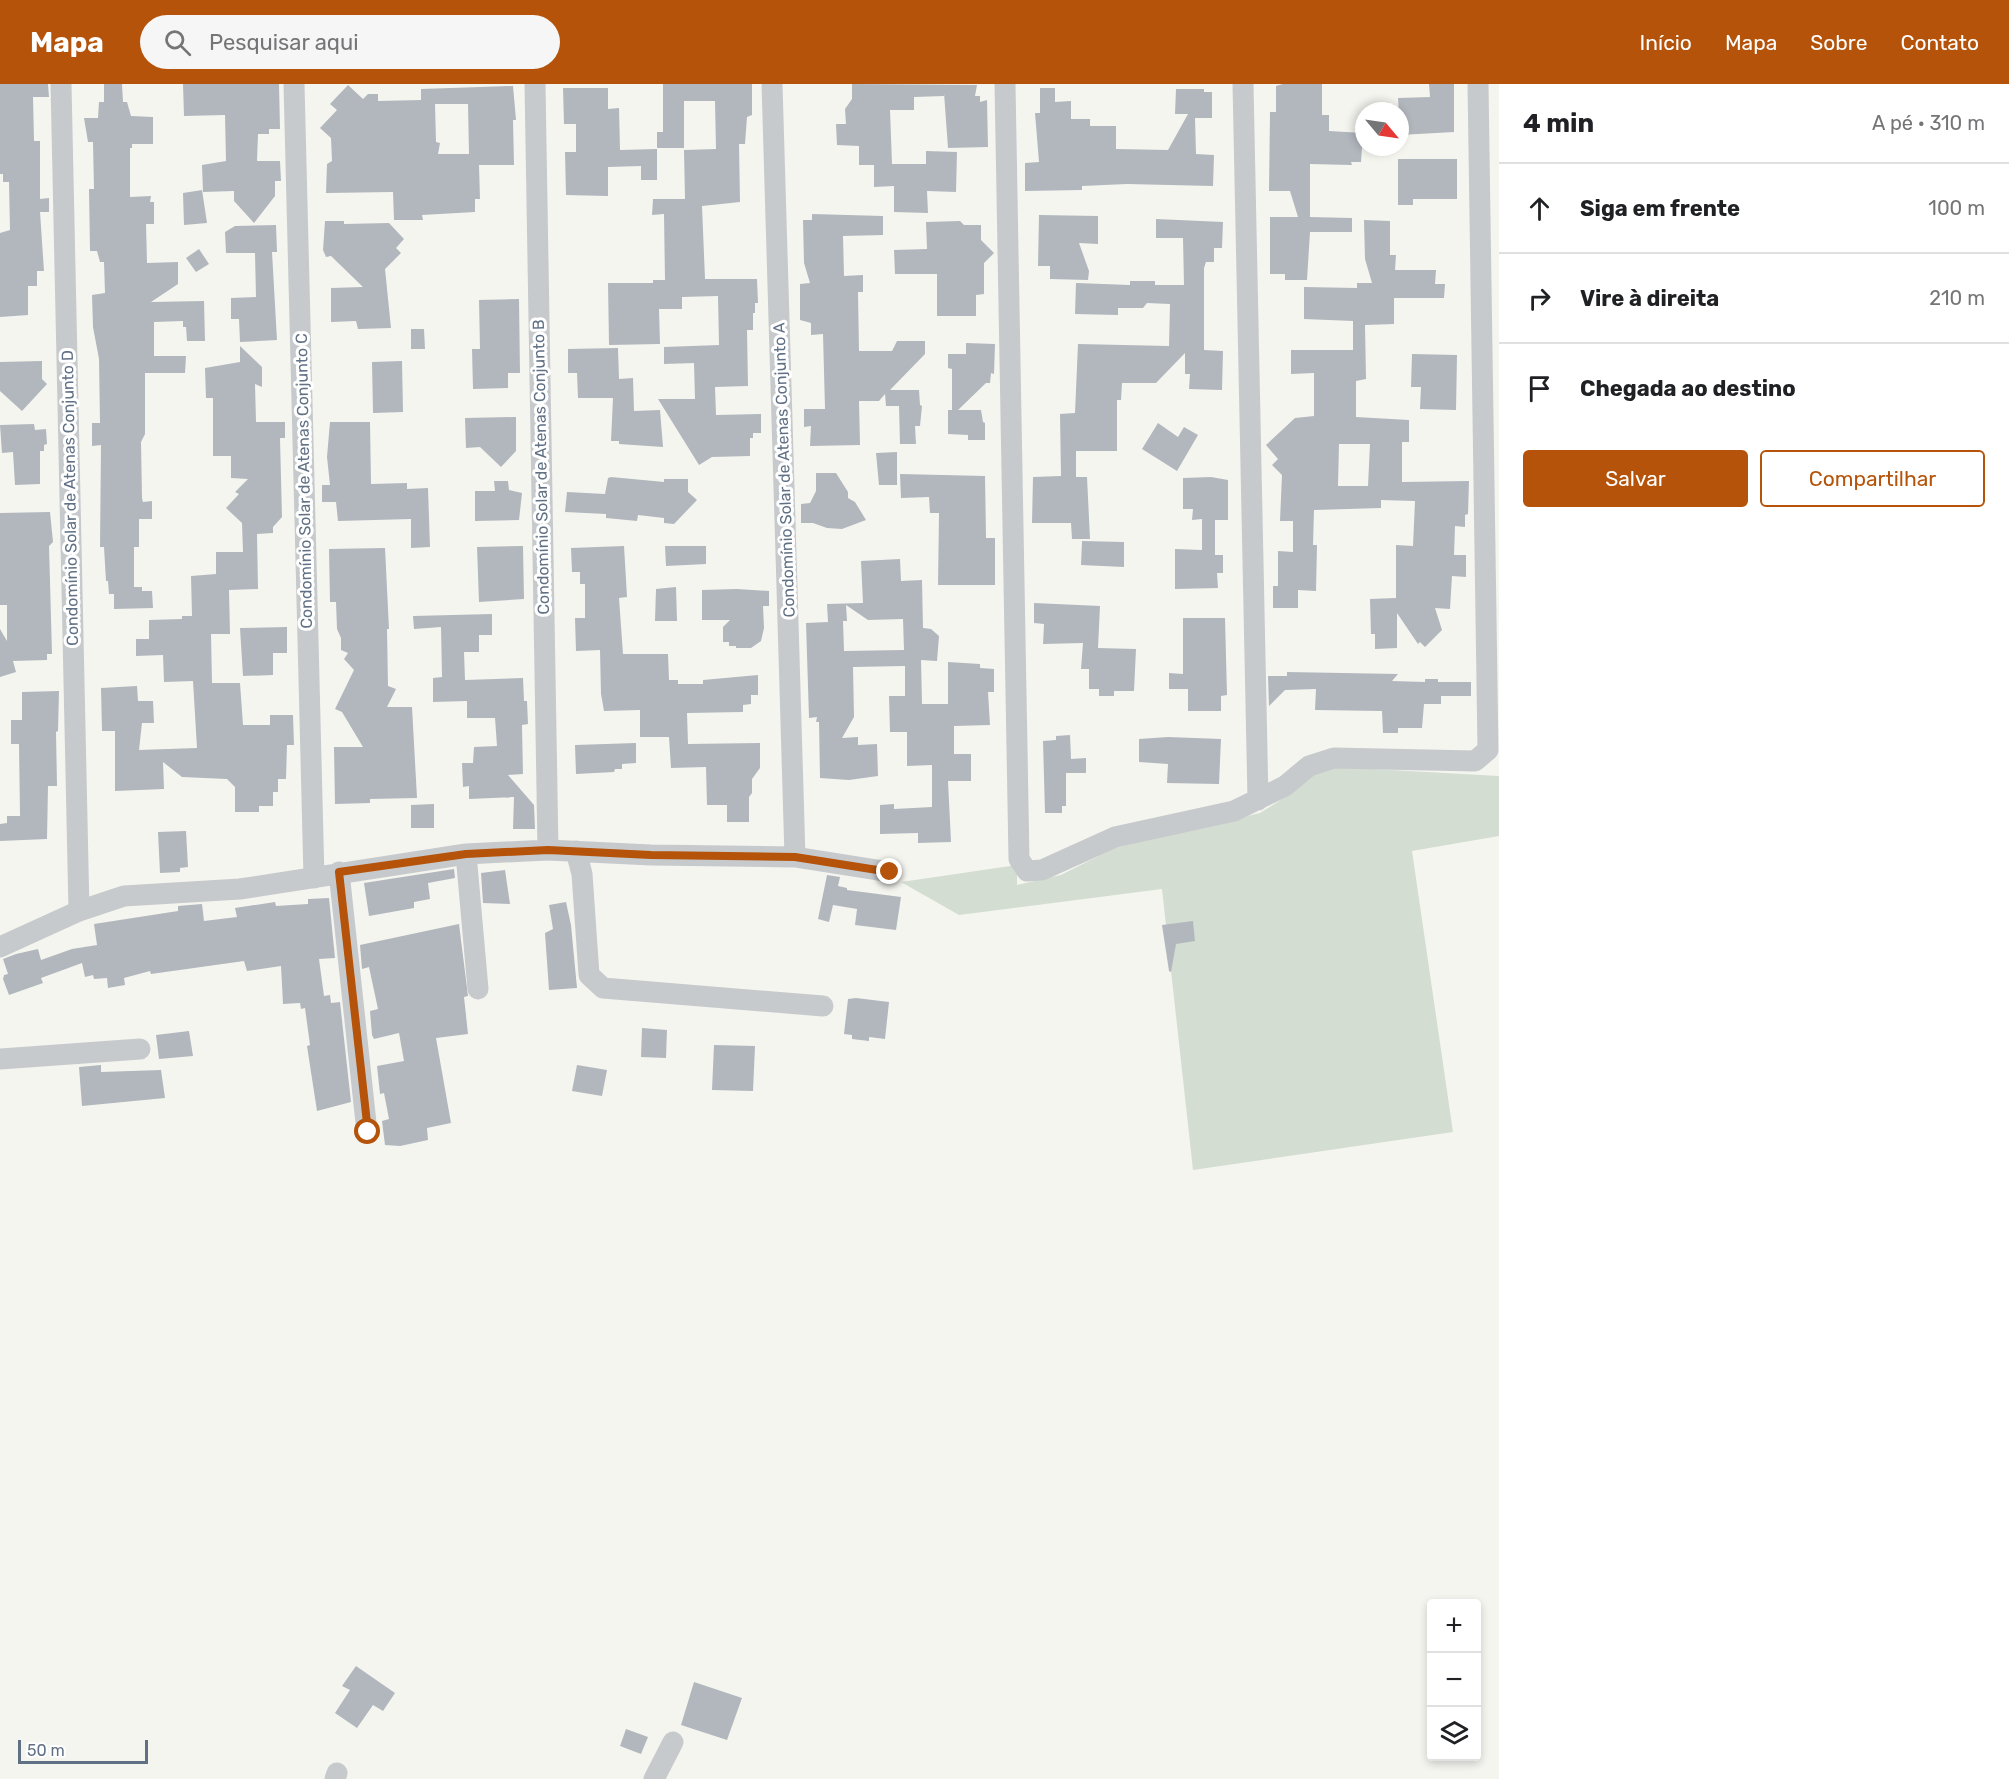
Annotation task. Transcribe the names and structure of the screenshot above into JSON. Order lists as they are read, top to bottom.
{
  "streets": {
    "street": [
      "Condomínio Solar de Atenas Conjunto B",
      "Condomínio Solar de Atenas Conjunto A",
      "Condomínio Solar de Atenas Conjunto C",
      "Condomínio Solar de Atenas Conjunto D"
    ]
  },
  "scale_bar": "50 m",
  "north": "bottom right",
  "page": {
    "header": "Mapa",
    "search": "Pesquisar aqui",
    "nav": [
      "Início",
      "Mapa",
      "Sobre",
      "Contato"
    ],
    "heading": ["4 min", "A pé · 310 m"],
    "list": [
      ["Siga em frente", "100 m"],
      ["Vire à direita", "210 m"],
      "Chegada ao destino"
    ],
    "buttons": ["Salvar", "Compartilhar"],
    "map_buttons": ["+", "−"],
    "scale": "50 m"
  }
}
